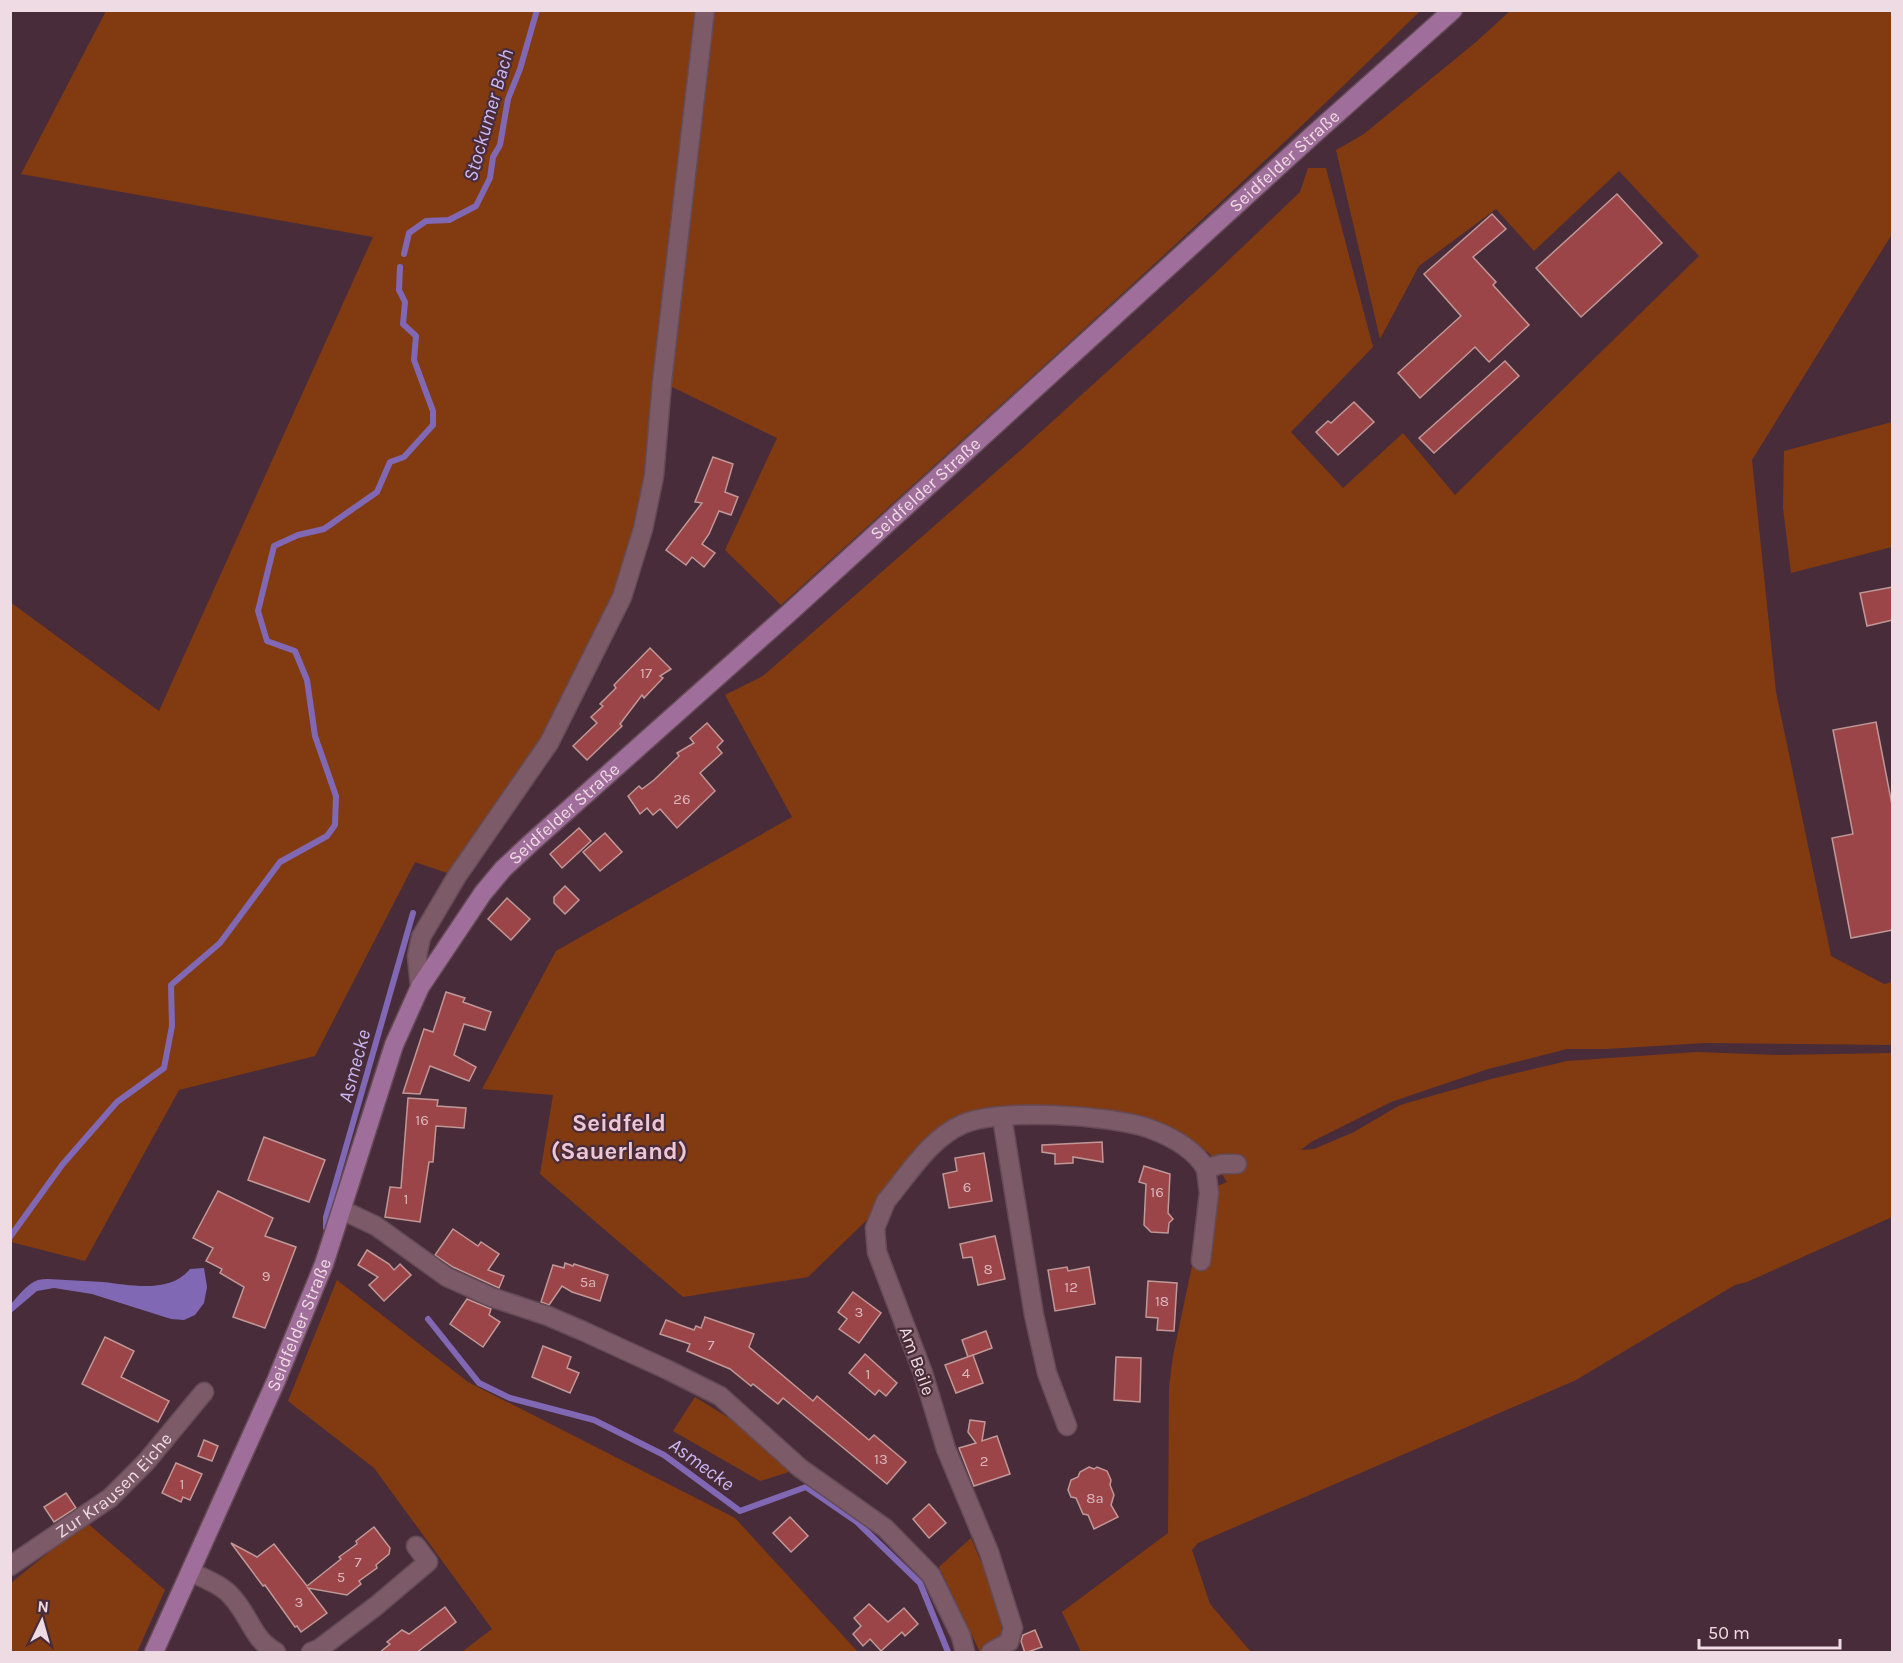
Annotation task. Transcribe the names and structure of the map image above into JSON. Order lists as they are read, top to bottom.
{
  "streets": {
    "main road": ["Seidfelder Straße"],
    "street": ["Am Beile", "Zur Krausen Eiche"]
  },
  "districts": ["Seidfeld (Sauerland)"],
  "water": ["Stockumer Bach", "Asmecke"],
  "house_numbers": [
    "17",
    "26",
    "16",
    "6",
    "16",
    "1",
    "8",
    "9",
    "5a",
    "12",
    "18",
    "3",
    "7",
    "4",
    "1",
    "13",
    "2",
    "1",
    "8a",
    "7",
    "5",
    "3"
  ],
  "scale_bar": "50 m",
  "north": "top"
}
